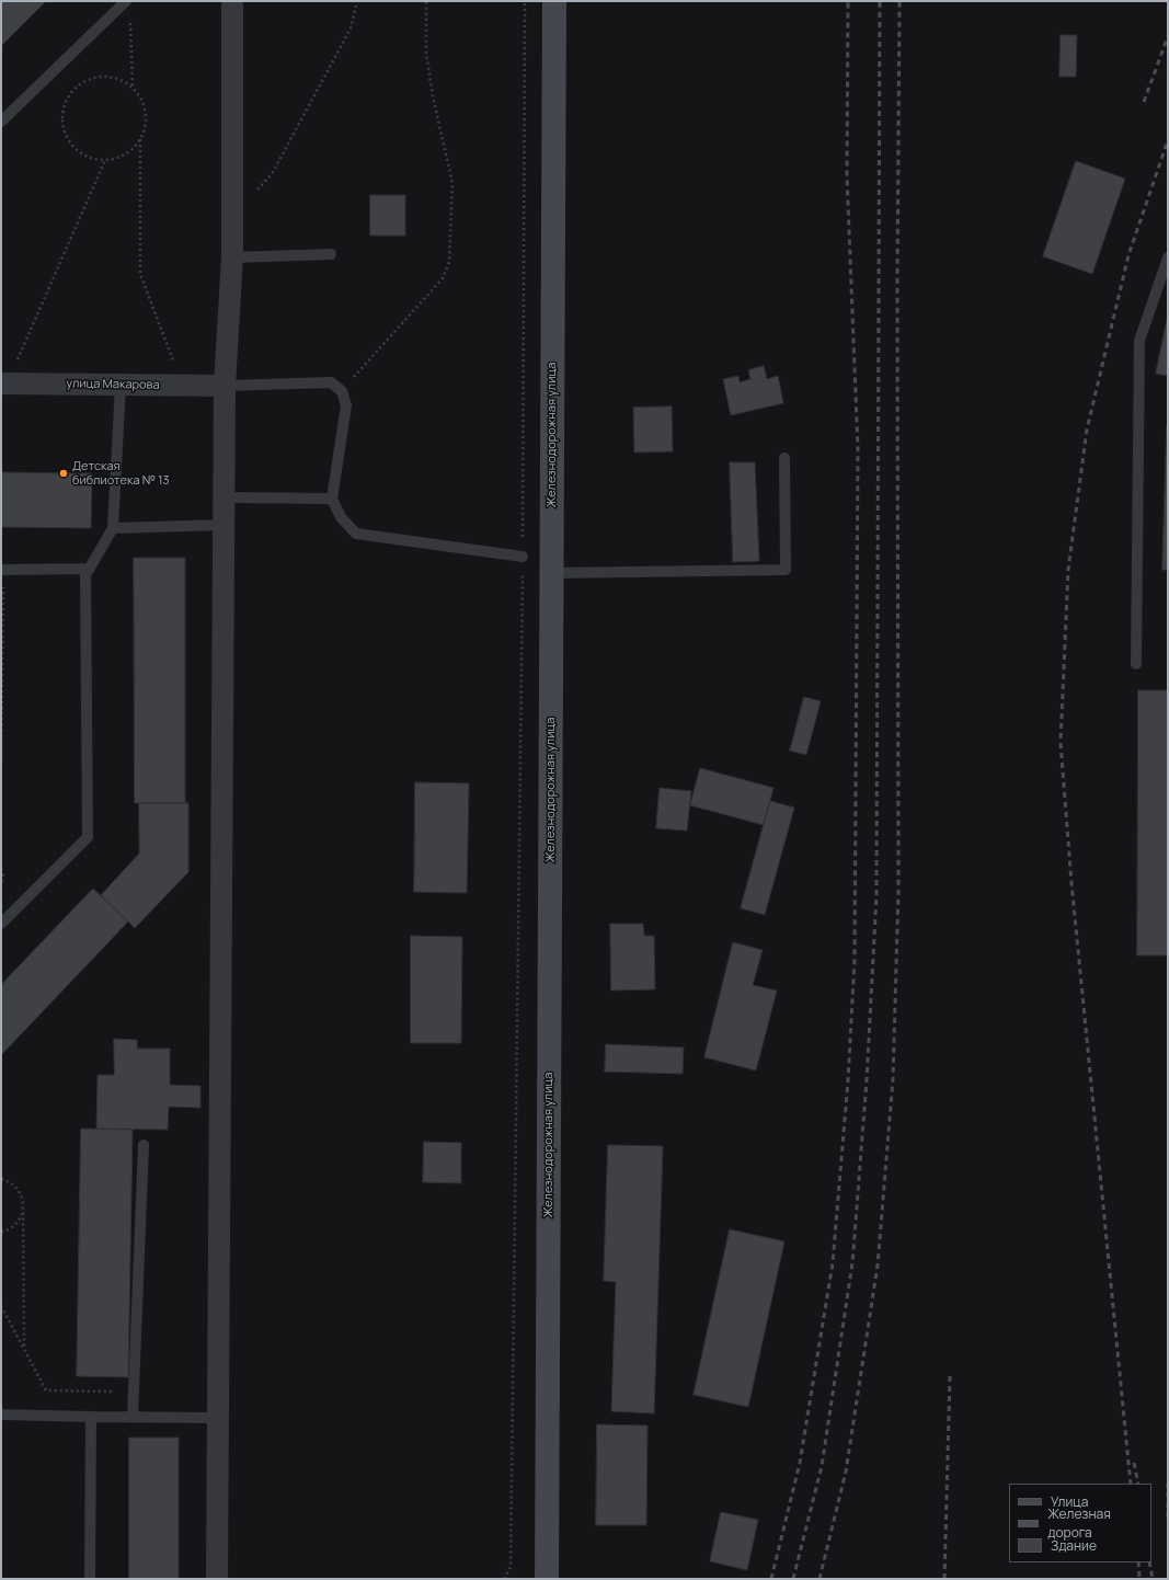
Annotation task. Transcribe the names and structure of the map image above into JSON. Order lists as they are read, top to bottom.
{
  "streets": {
    "main road": ["Железнодорожная улица"],
    "street": ["улица Макарова"]
  },
  "places": ["Детская библиотека № 13"],
  "legend": ["Улица", "Железная дорога", "Здание"]
}
